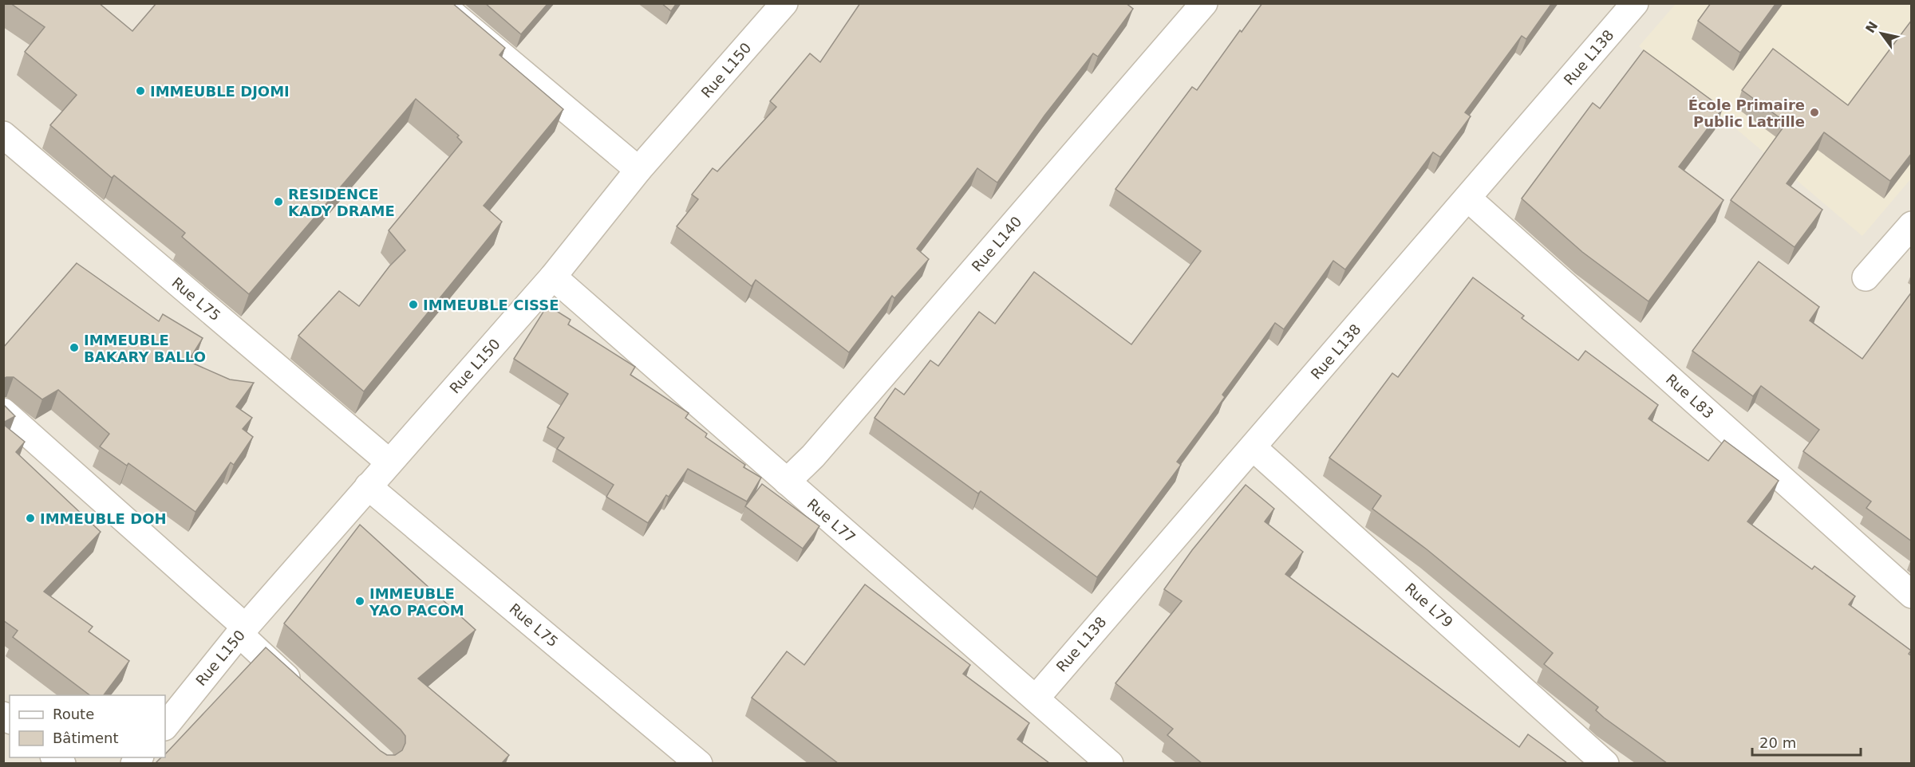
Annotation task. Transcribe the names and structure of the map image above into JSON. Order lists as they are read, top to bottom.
{
  "streets": {
    "street": [
      "Rue L138",
      "Rue L150",
      "Rue L140",
      "Rue L75",
      "Rue L83",
      "Rue L77",
      "Rue L79"
    ]
  },
  "crossings": [
    ["Rue L138", "Rue L83"],
    ["Rue L138", "Rue L77"],
    ["Rue L138", "Rue L79"],
    ["Rue L150", "Rue L75"],
    ["Rue L150", "Rue L77"],
    ["Rue L140", "Rue L77"]
  ],
  "places": [
    "IMMEUBLE DJOMI",
    "École Primaire Public Latrille",
    "RESIDENCE KADY DRAME",
    "IMMEUBLE CISSE",
    "IMMEUBLE BAKARY BALLO",
    "IMMEUBLE DOH",
    "IMMEUBLE YAO PACOM"
  ],
  "legend": ["Route", "Bâtiment"],
  "scale_bar": "20 m",
  "north": "top left"
}
